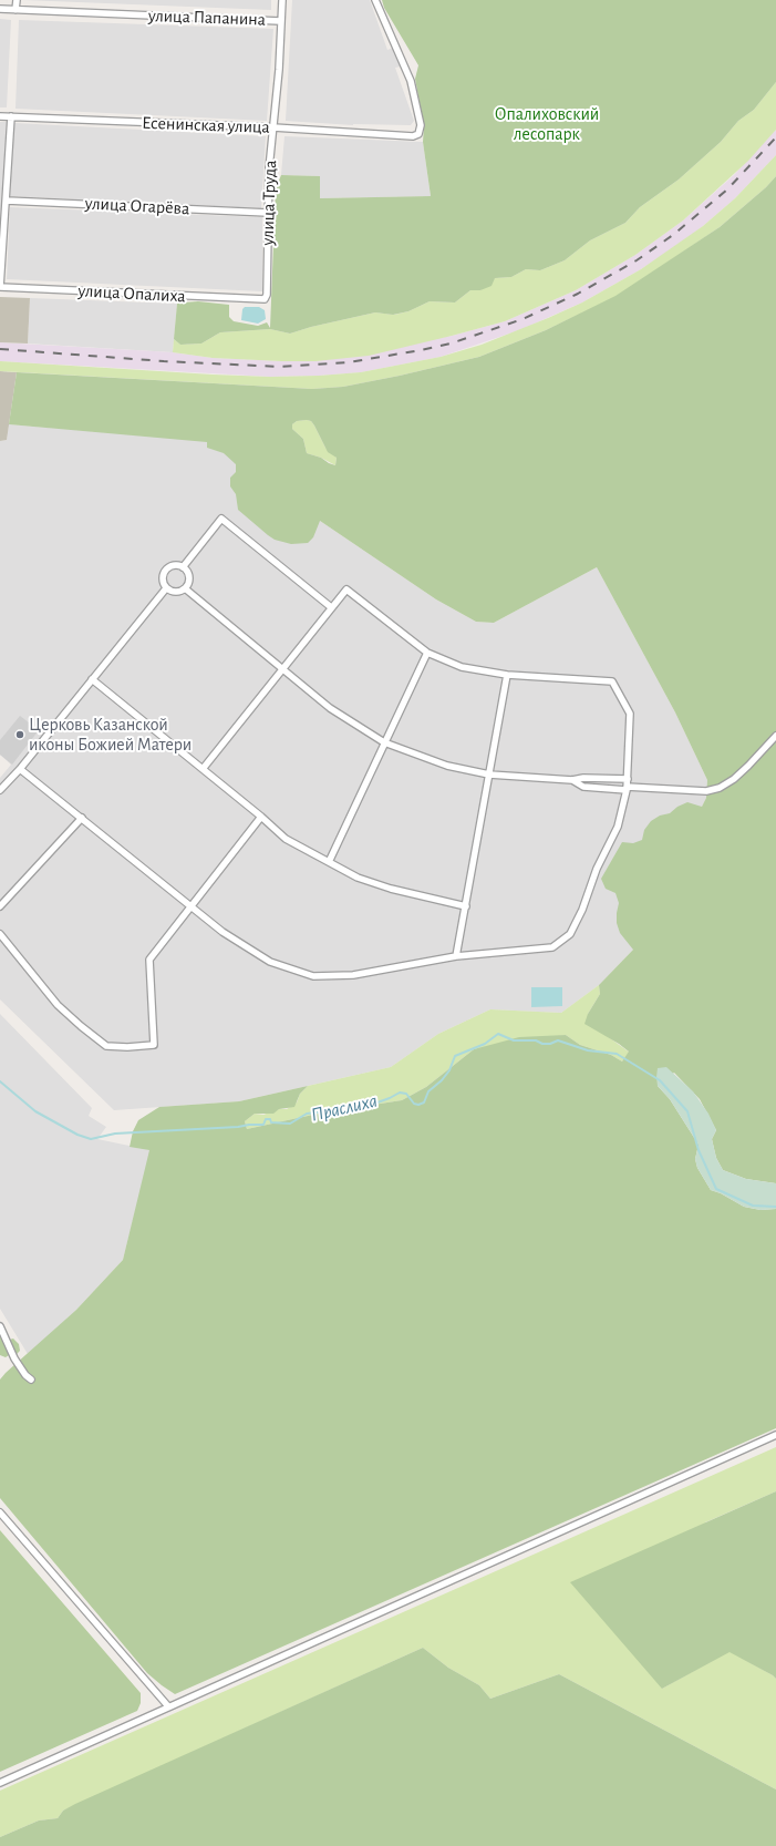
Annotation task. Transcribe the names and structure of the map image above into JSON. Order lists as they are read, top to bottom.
{
  "streets": {
    "street": [
      "улица Папанина",
      "Есенинская улица",
      "улица Труда",
      "улица Огарёва",
      "улица Опалиха"
    ]
  },
  "crossings": [
    ["улица Папанина", "улица Труда"],
    ["Есенинская улица", "улица Труда"],
    ["улица Труда", "улица Огарёва"],
    ["улица Труда", "улица Опалиха"]
  ],
  "water": ["Праслиха"],
  "parks": ["Опалиховский лесопарк"],
  "places": ["Церковь Казанской иконы Божией Матери"]
}
